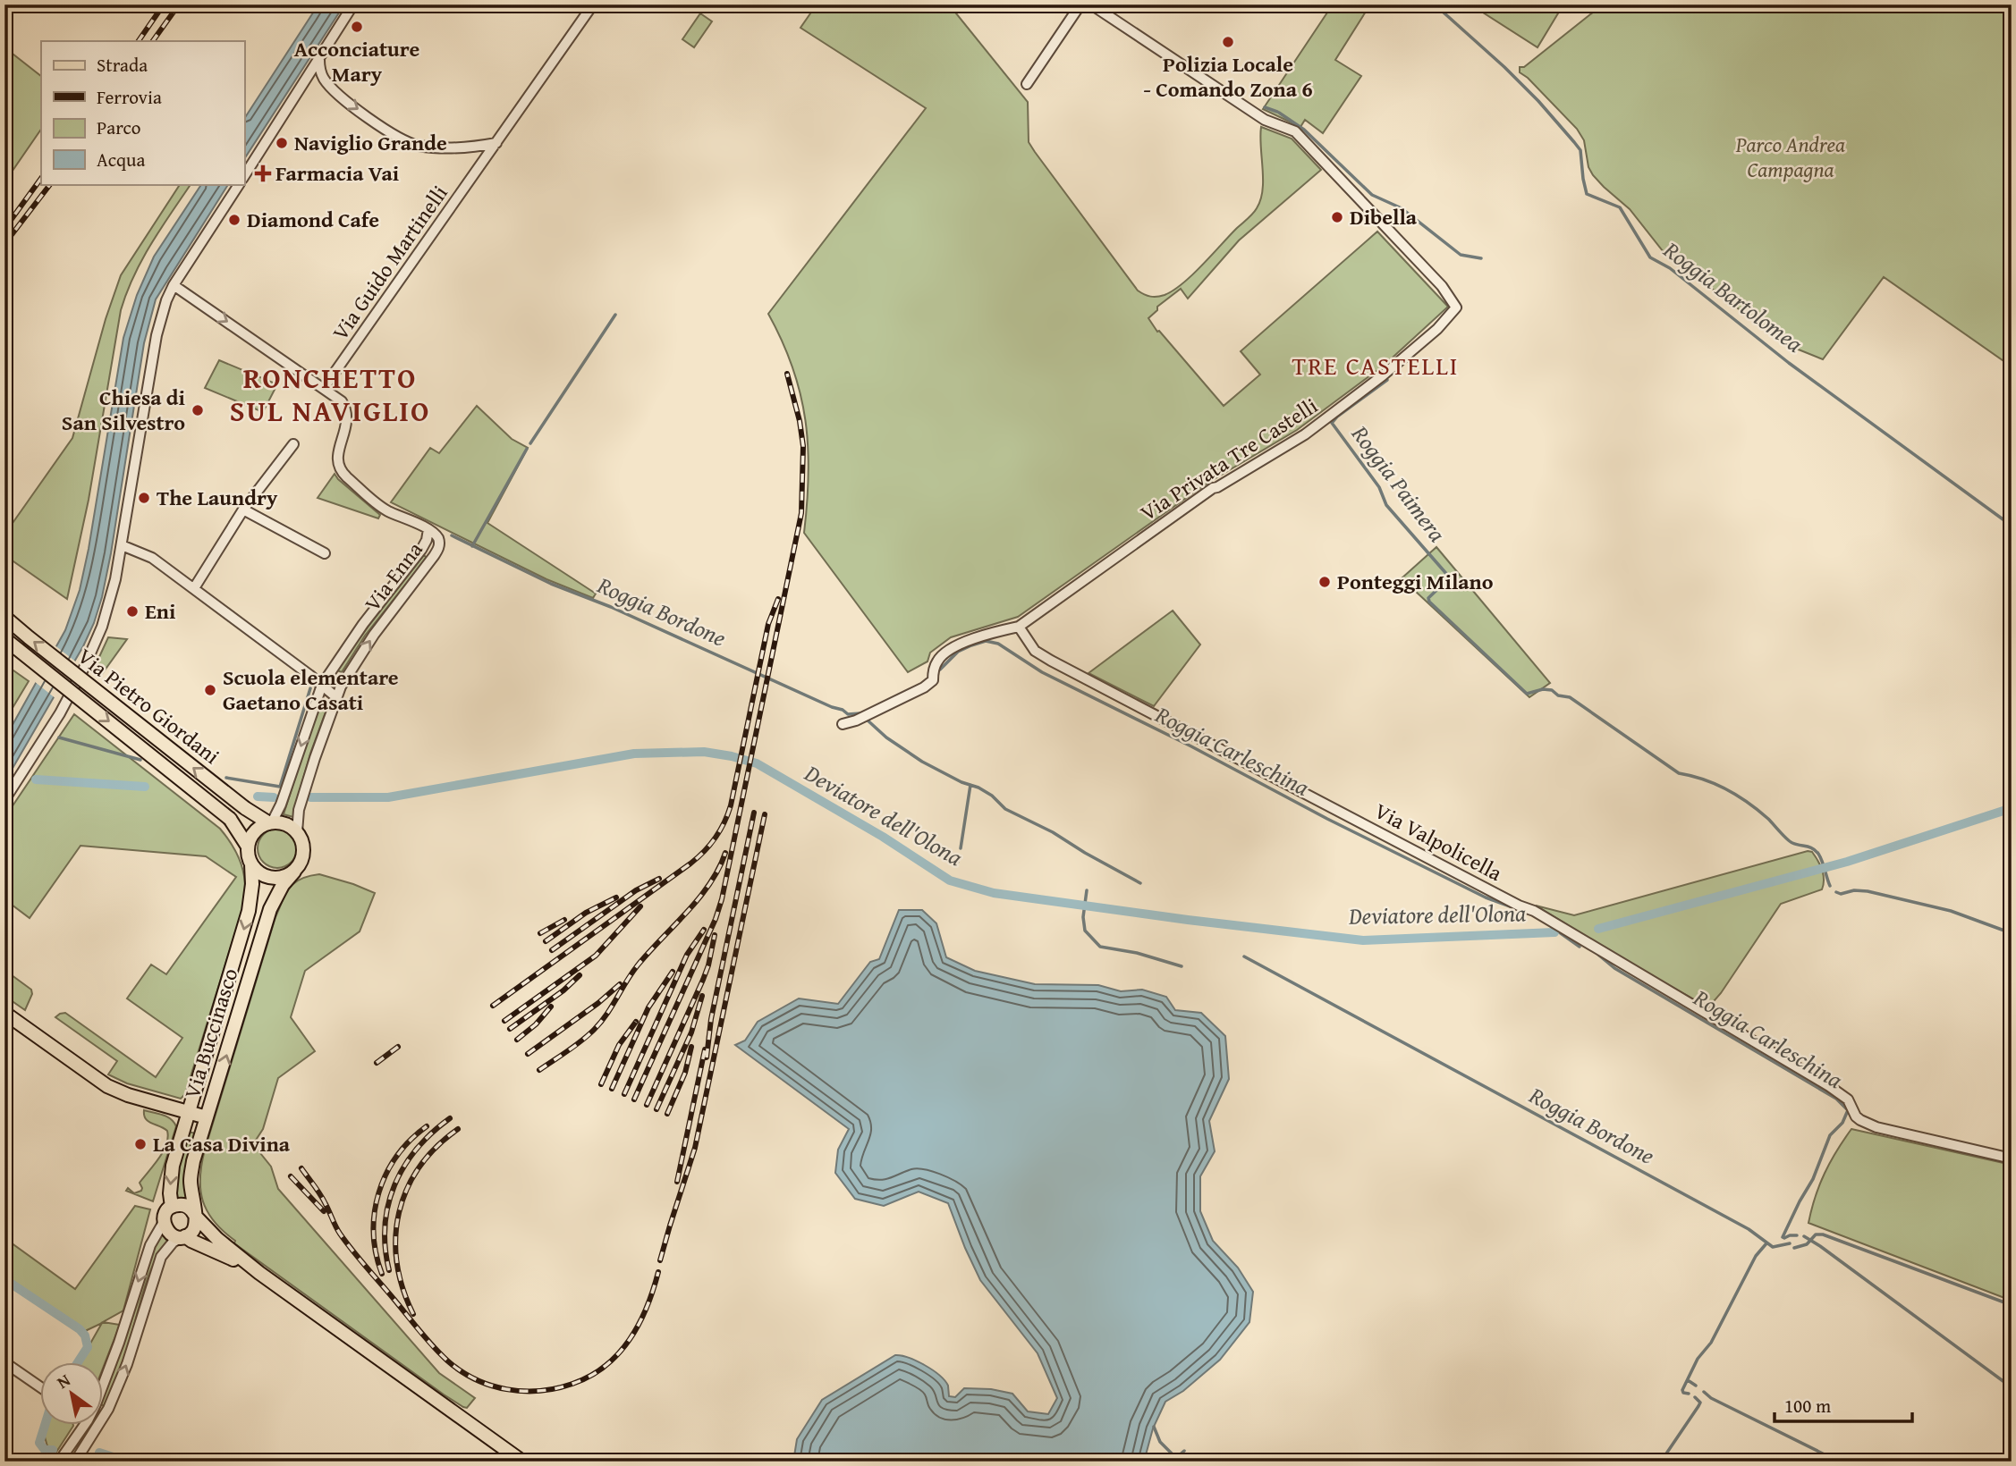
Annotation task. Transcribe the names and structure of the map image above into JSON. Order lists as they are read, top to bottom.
{
  "streets": {
    "main road": ["Via Pietro Giordani", "Via Buccinasco"],
    "street": [
      "Via Guido Martinelli",
      "Via Privata Tre Castelli",
      "Via Enna",
      "Via Valpolicella"
    ]
  },
  "crossings": [
    ["Via Privata Tre Castelli", "Via Valpolicella"],
    ["Via Pietro Giordani", "Via Buccinasco"]
  ],
  "districts": ["TRE CASTELLI", "RONCHETTO SUL NAVIGLIO"],
  "water": [
    "Roggia Bartolomea",
    "Roggia Paimera",
    "Roggia Bordone",
    "Roggia Carleschina",
    "Deviatore dell'Olona"
  ],
  "parks": ["Parco Andrea Campagna"],
  "places": {
    "other": [
      "Acconciature Mary",
      "Polizia Locale - Comando Zona 6",
      "Naviglio Grande",
      "Dibella",
      "Diamond Cafe",
      "Chiesa di San Silvestro",
      "The Laundry",
      "Ponteggi Milano",
      "Eni",
      "Scuola elementare Gaetano Casati",
      "La Casa Divina"
    ],
    "health": ["Farmacia Vai"]
  },
  "legend": [
    "Strada",
    "Ferrovia",
    "Parco",
    "Acqua"
  ],
  "scale_bar": "100 m",
  "north": "top left"
}
